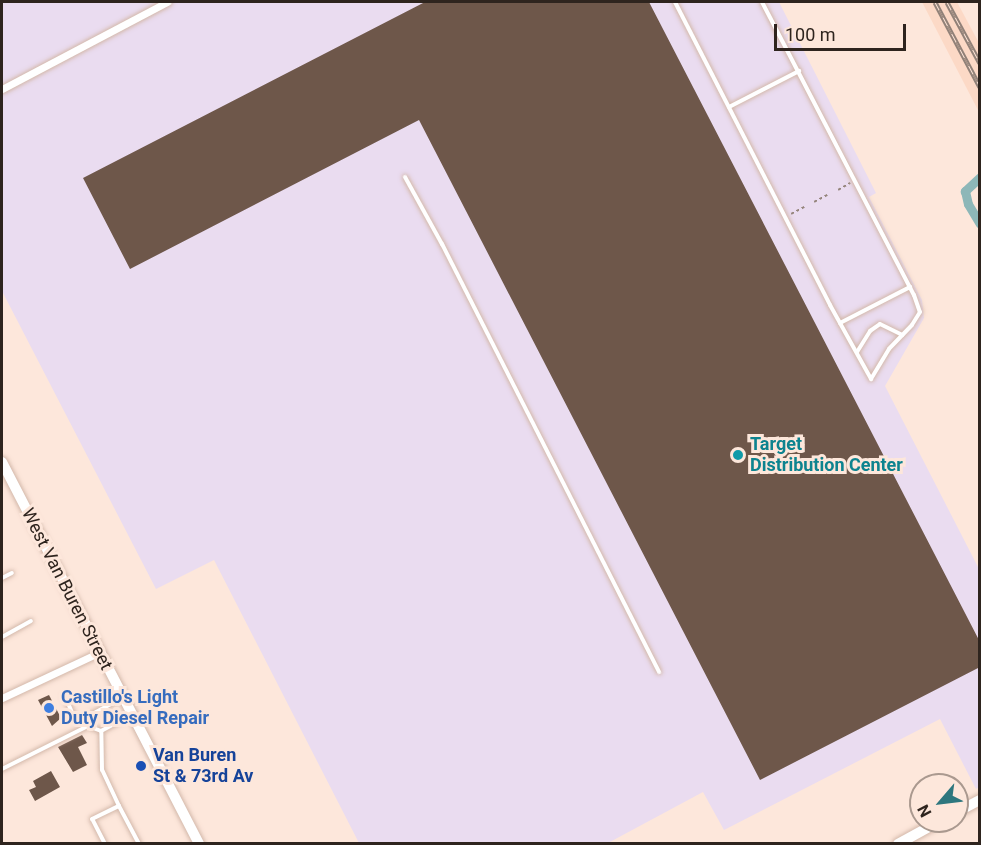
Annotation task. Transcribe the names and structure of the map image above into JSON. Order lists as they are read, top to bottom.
{
  "streets": {
    "main road": ["West Van Buren Street"]
  },
  "places": ["Target Distribution Center", "Castillo's Light Duty Diesel Repair", "Van Buren St & 73rd Av"],
  "scale_bar": "100 m",
  "north": "bottom left"
}
